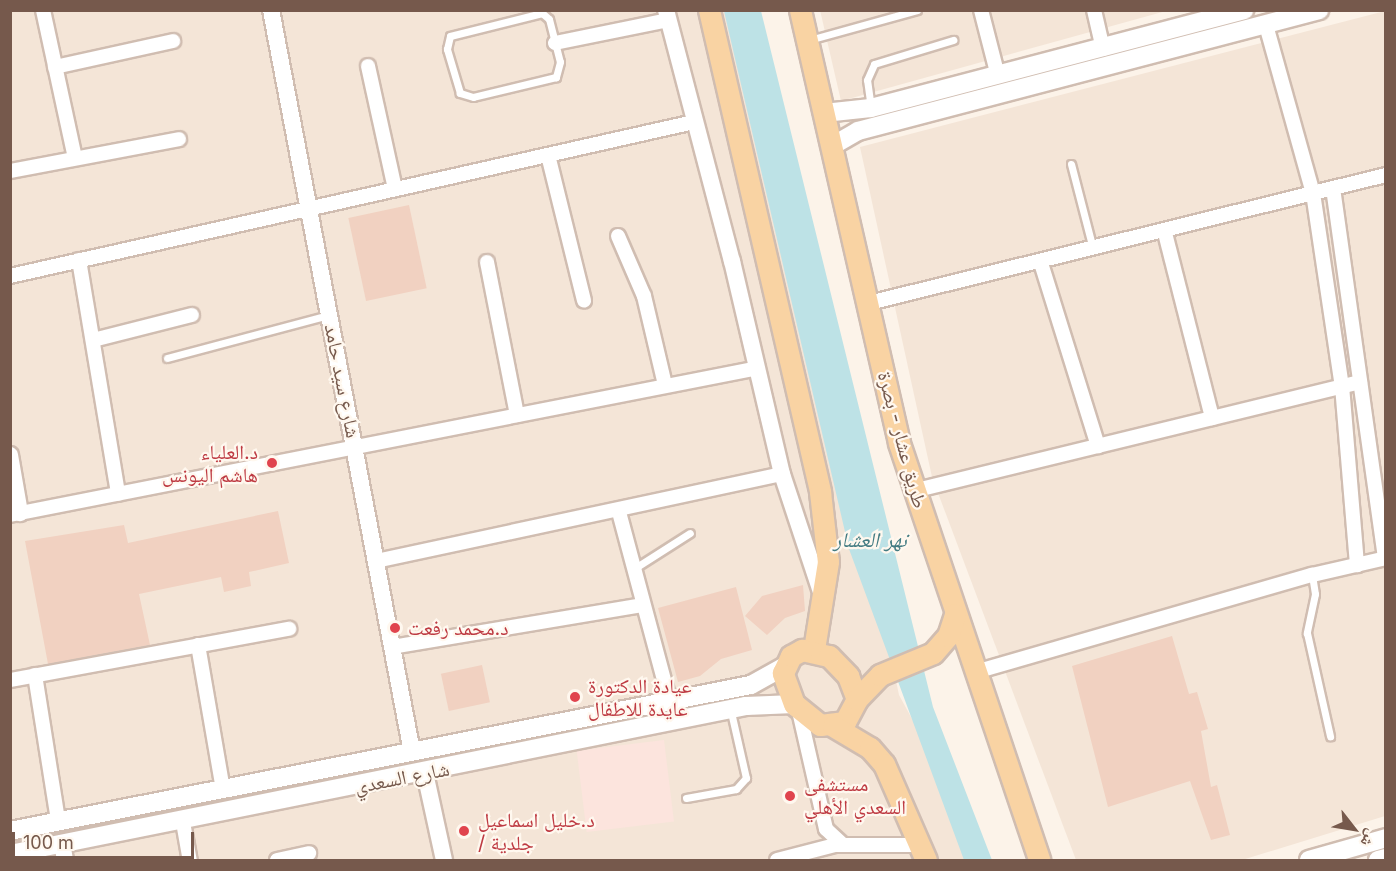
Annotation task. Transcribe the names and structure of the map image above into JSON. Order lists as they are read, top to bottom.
{
  "streets": {
    "main road": ["طريق عشار - بصرة", "شارع السعدي"],
    "street": ["شارع سيد حامد"]
  },
  "crossings": [
    ["شارع سيد حامد", "شارع السعدي"]
  ],
  "water": ["نهر العشار"],
  "places": [
    "د.العلياء هاشم اليونس",
    "د.محمد رفعت",
    "عيادة الدكتورة عايدة للاطفال",
    "مستشفى السعدي الأهلي",
    "د.خليل اسماعيل / جلدية"
  ],
  "scale_bar": "100 m",
  "north": "bottom right"
}
